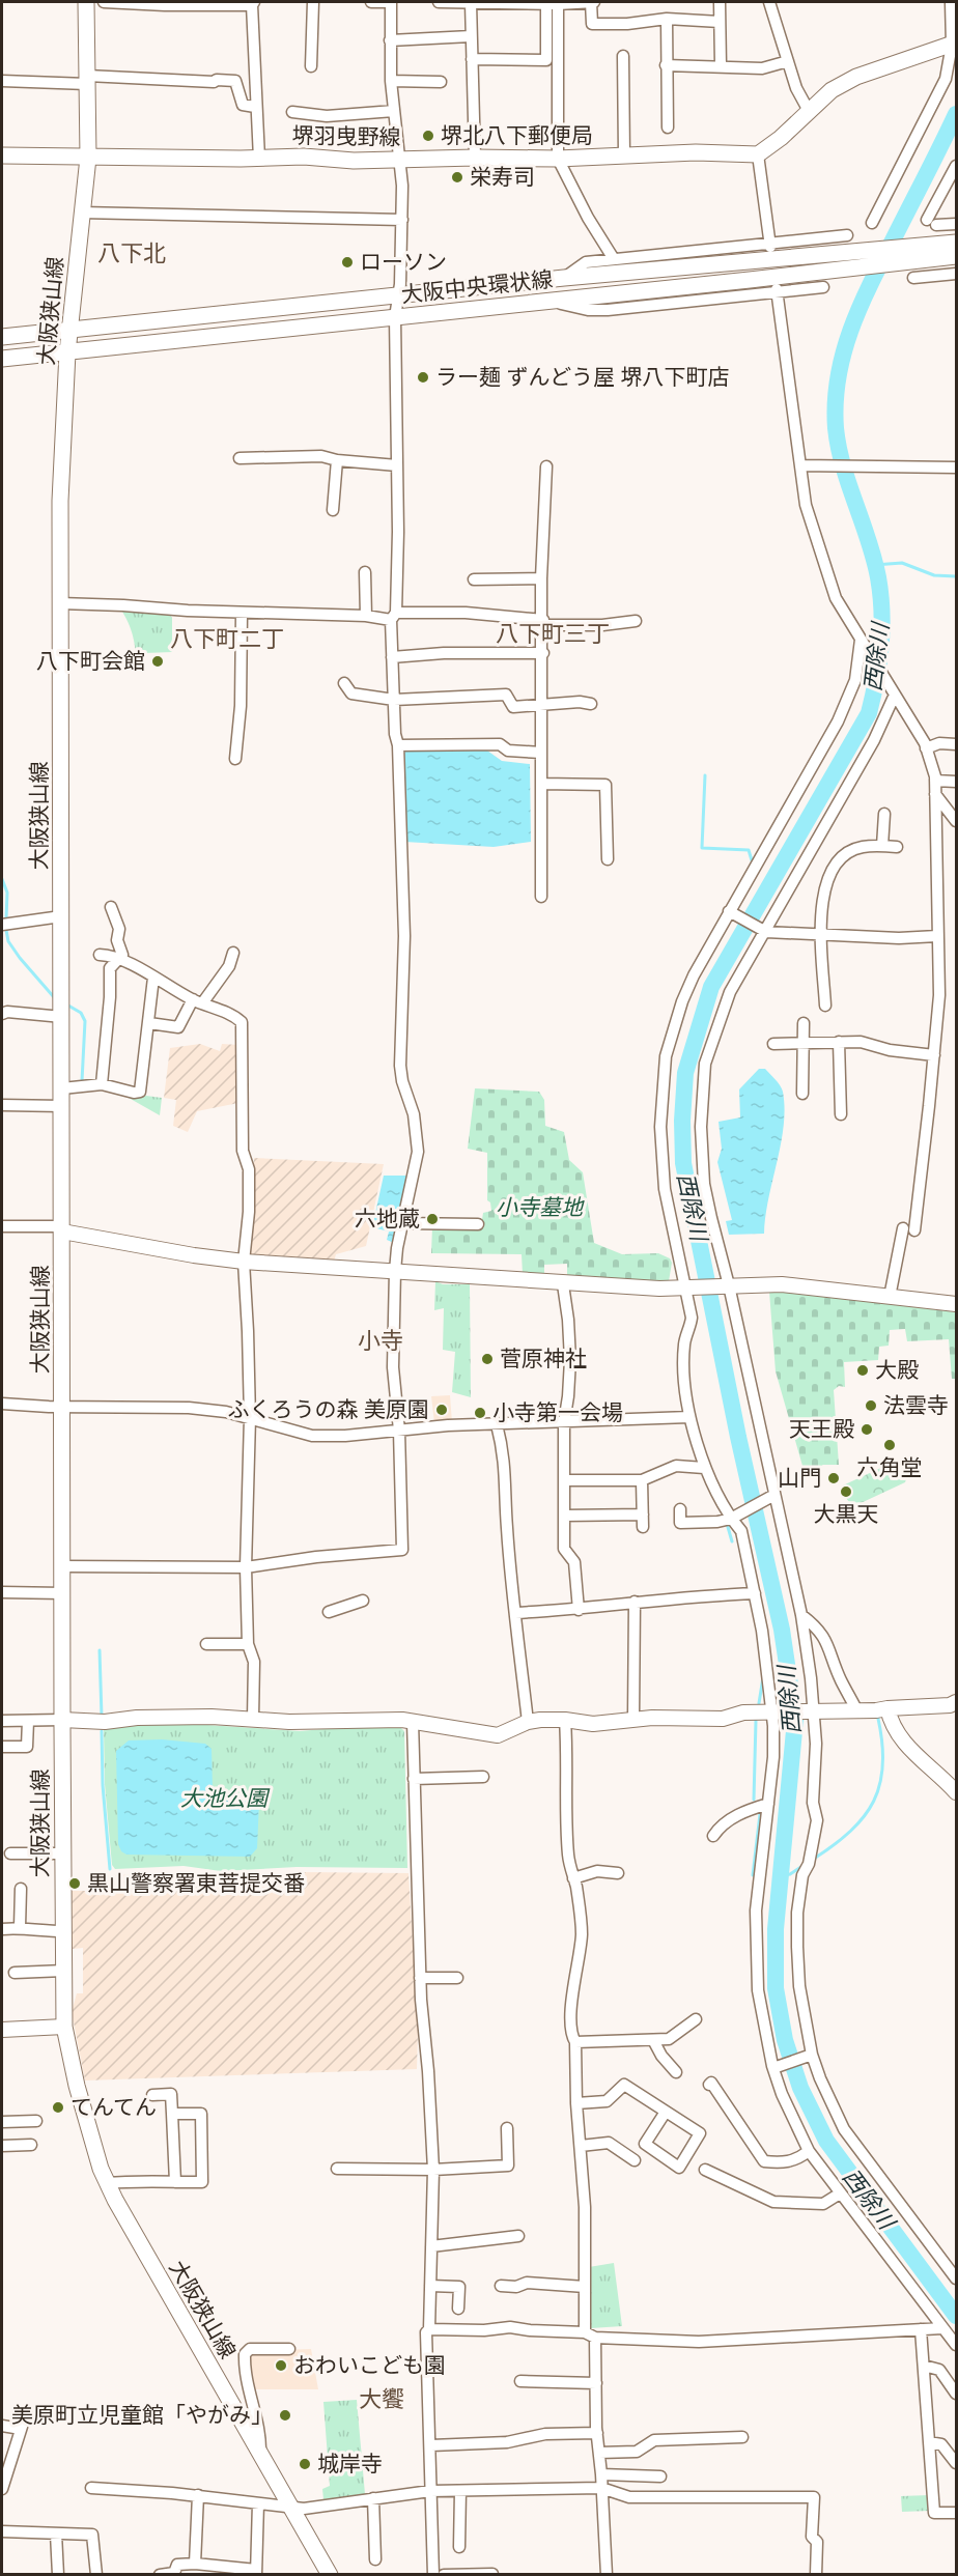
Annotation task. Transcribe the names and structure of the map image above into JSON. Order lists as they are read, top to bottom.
{
  "streets": {
    "main road": ["堺羽曳野線", "大阪中央環状線", "大阪狭山線"]
  },
  "crossings": [
    ["堺羽曳野線", "大阪狭山線"],
    ["大阪中央環状線", "大阪狭山線"]
  ],
  "districts": [
    "八下北",
    "八下町三丁",
    "八下町二丁",
    "小寺",
    "大饗"
  ],
  "water": ["西除川"],
  "parks": ["小寺墓地", "大池公園"],
  "places": [
    "堺北八下郵便局",
    "栄寿司",
    "ローソン",
    "ラー麺 ずんどう屋 堺八下町店",
    "八下町会館",
    "六地蔵",
    "菅原神社",
    "大殿",
    "法雲寺",
    "ふくろうの森 美原園",
    "小寺第一会場",
    "天王殿",
    "六角堂",
    "山門",
    "大黒天",
    "黒山警察署東菩提交番",
    "てんてん",
    "おわいこども園",
    "美原町立児童館「やがみ」",
    "城岸寺"
  ]
}
